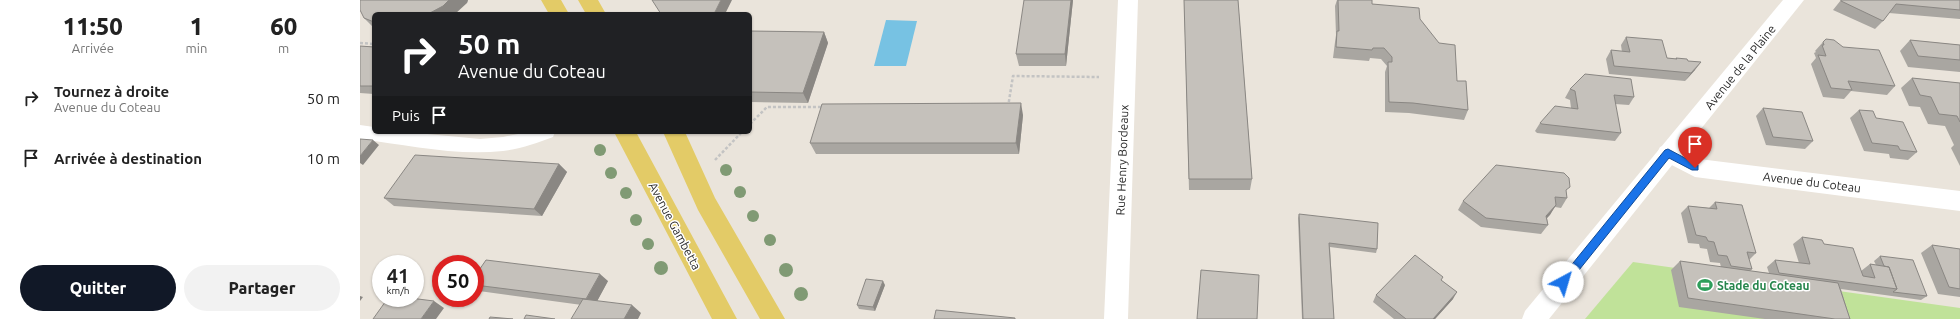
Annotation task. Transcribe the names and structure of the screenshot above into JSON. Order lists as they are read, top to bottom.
{
  "streets": {
    "main road": ["Avenue Gambetta"],
    "street": ["Avenue de la Plaine", "Rue Henry Bordeaux", "Avenue du Coteau"]
  },
  "crossings": [
    ["Avenue de la Plaine", "Avenue du Coteau"]
  ],
  "places": {
    "sports": ["Stade du Coteau"]
  },
  "page": {
    "eta": [
      "11:50",
      "Arrivée",
      "1",
      "min",
      "60",
      "m"
    ],
    "turn": ["50 m", "Avenue du Coteau"],
    "list": [
      {
        "name": "Tournez à droite",
        "note": "Avenue du Coteau",
        "value": "50 m"
      },
      {
        "name": "Arrivée à destination",
        "value": "10 m"
      }
    ],
    "then": "Puis",
    "speed": "41 km/h",
    "limit": "50",
    "buttons": ["Quitter", "Partager"]
  }
}
